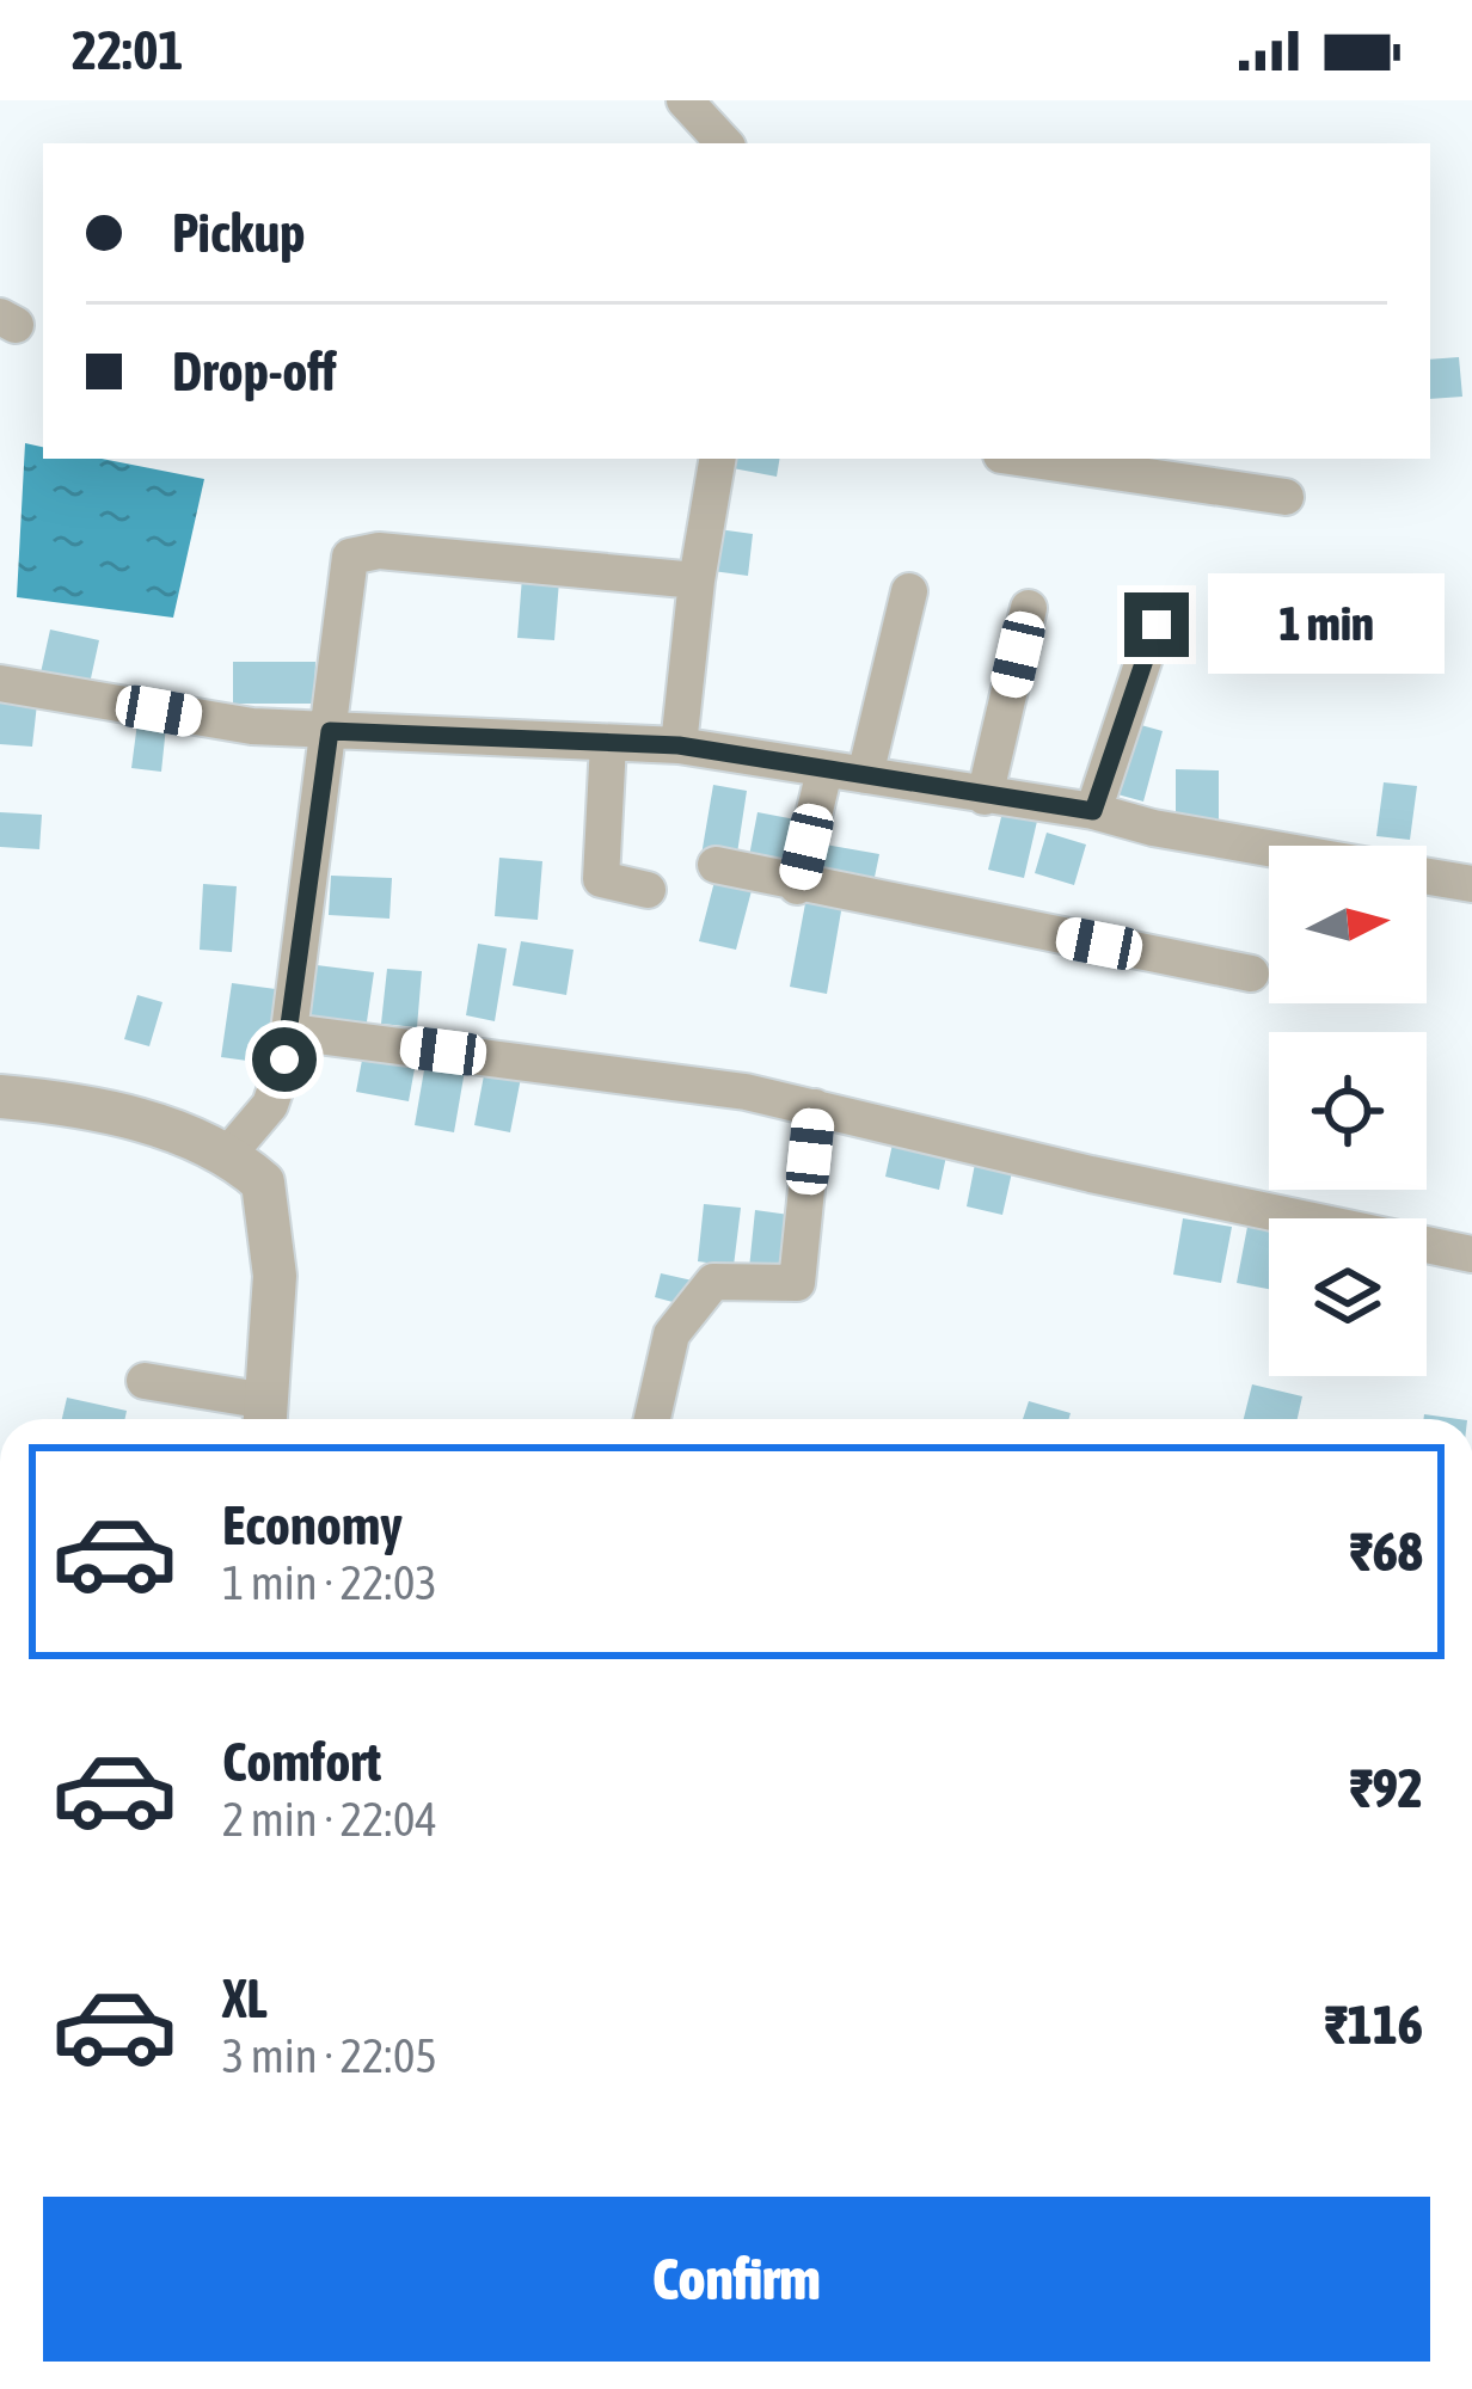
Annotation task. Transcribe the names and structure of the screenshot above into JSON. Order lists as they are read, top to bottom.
{
  "north": "right",
  "page": {
    "status": "22:01",
    "banner": ["Pickup", "Drop-off"],
    "bubble": "1 min",
    "list": [
      {
        "name": "Economy",
        "note": "1 min · 22:03",
        "value": "₹68"
      },
      {
        "name": "Comfort",
        "note": "2 min · 22:04",
        "value": "₹92"
      },
      {
        "name": "XL",
        "note": "3 min · 22:05",
        "value": "₹116"
      }
    ],
    "buttons": "Confirm"
  }
}
